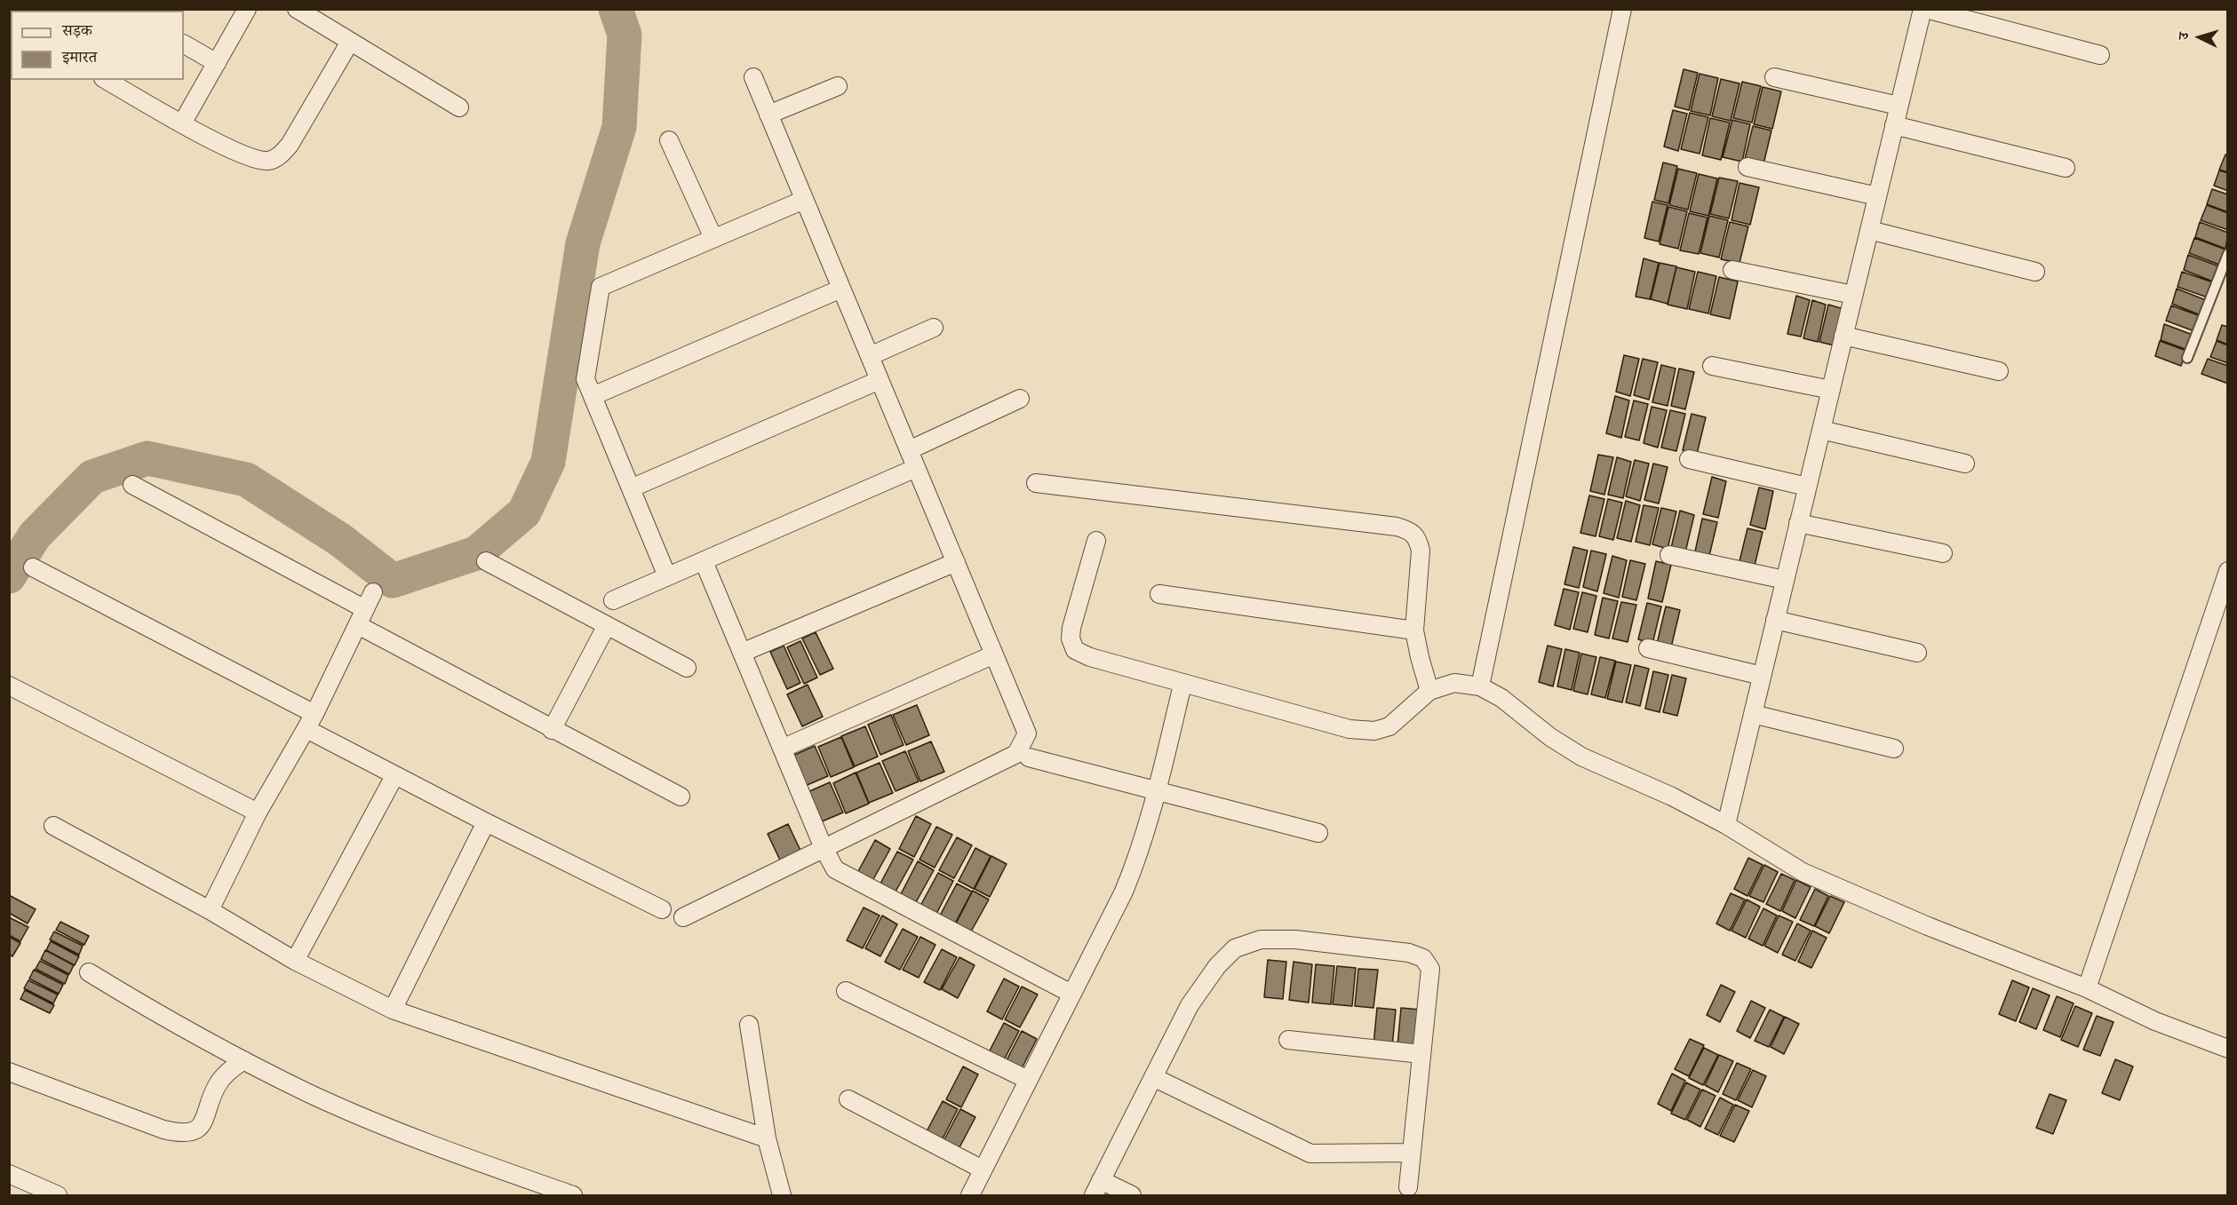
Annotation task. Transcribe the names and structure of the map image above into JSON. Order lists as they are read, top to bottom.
{
  "legend": ["सड़क", "इमारत"],
  "north": "left"
}
